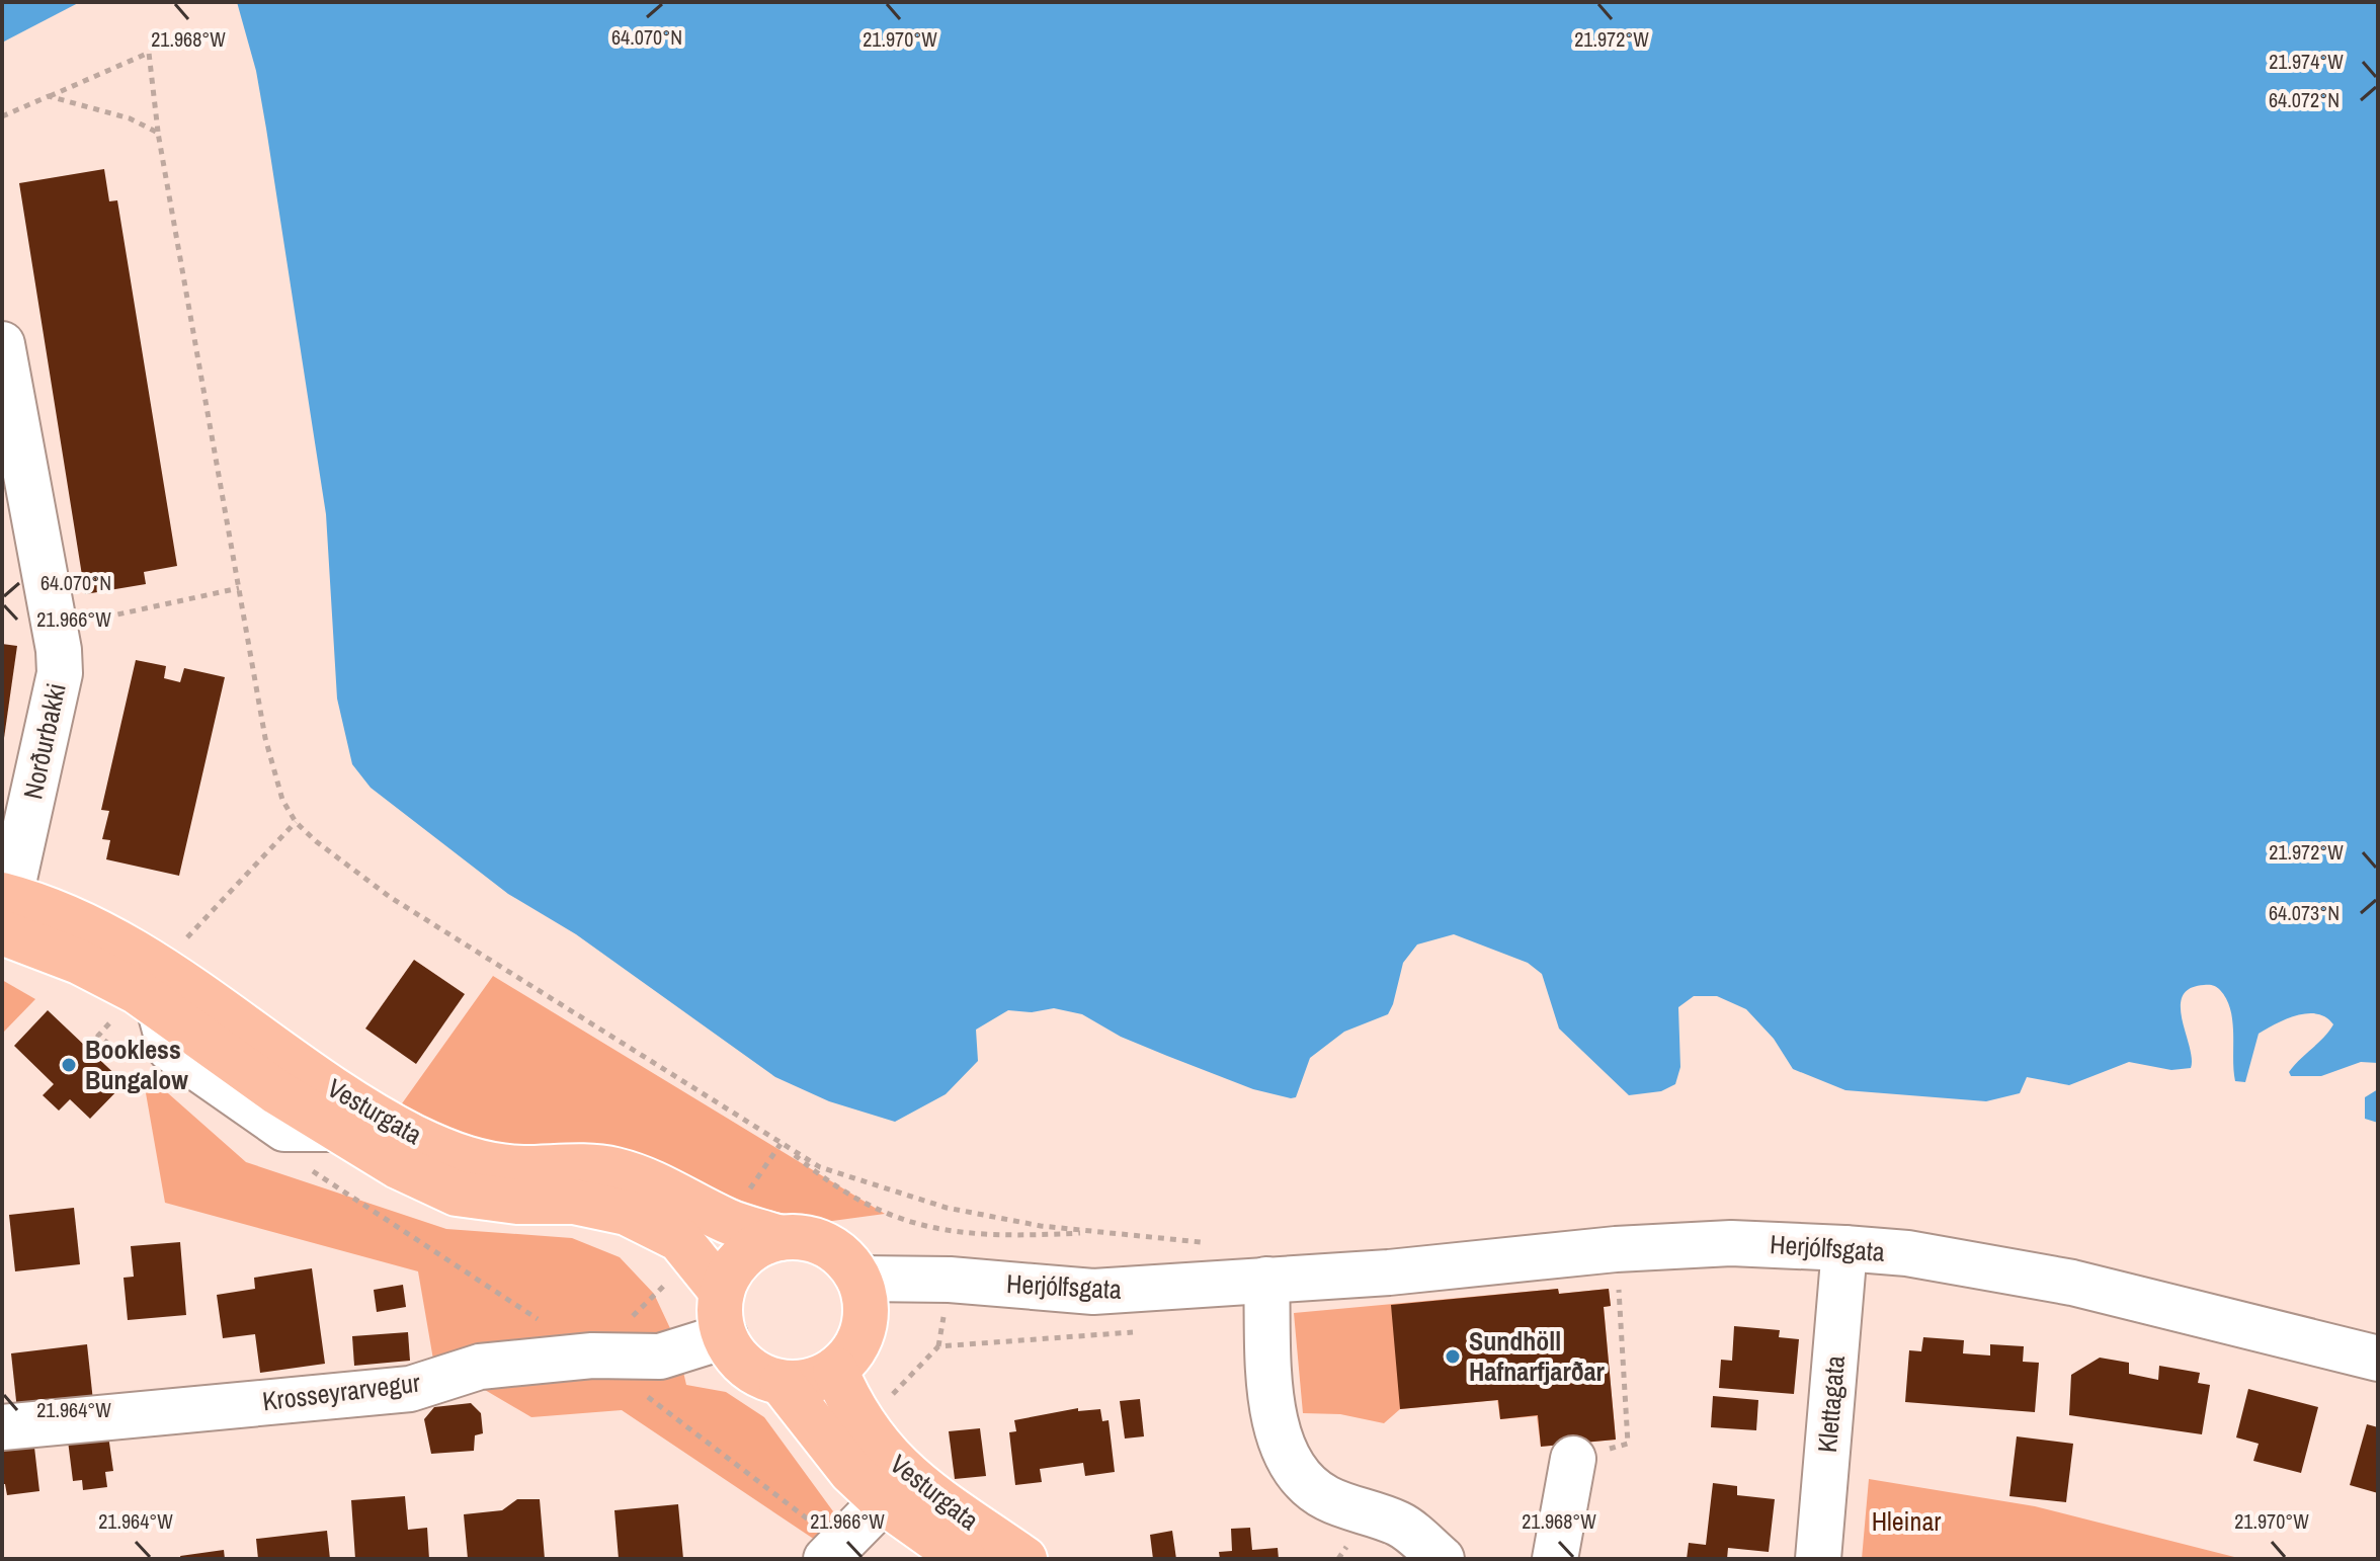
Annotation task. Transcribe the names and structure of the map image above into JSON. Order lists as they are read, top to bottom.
{
  "streets": {
    "main road": ["Vesturgata"],
    "street": [
      "Norðurbakki",
      "Herjólfsgata",
      "Krosseyrarvegur",
      "Klettagata"
    ]
  },
  "crossings": [
    ["Norðurbakki", "Vesturgata"],
    ["Vesturgata", "Herjólfsgata"],
    ["Vesturgata", "Krosseyrarvegur"],
    ["Herjólfsgata", "Krosseyrarvegur"],
    ["Herjólfsgata", "Klettagata"]
  ],
  "parks": ["Hleinar"],
  "places": ["Bookless Bungalow", "Sundhöll Hafnarfjarðar"],
  "coordinates": [
    "64.070°N",
    "21.968°W",
    "21.970°W",
    "21.972°W",
    "21.974°W",
    "64.072°N",
    "21.966°W",
    "64.073°N",
    "21.964°W"
  ]
}
